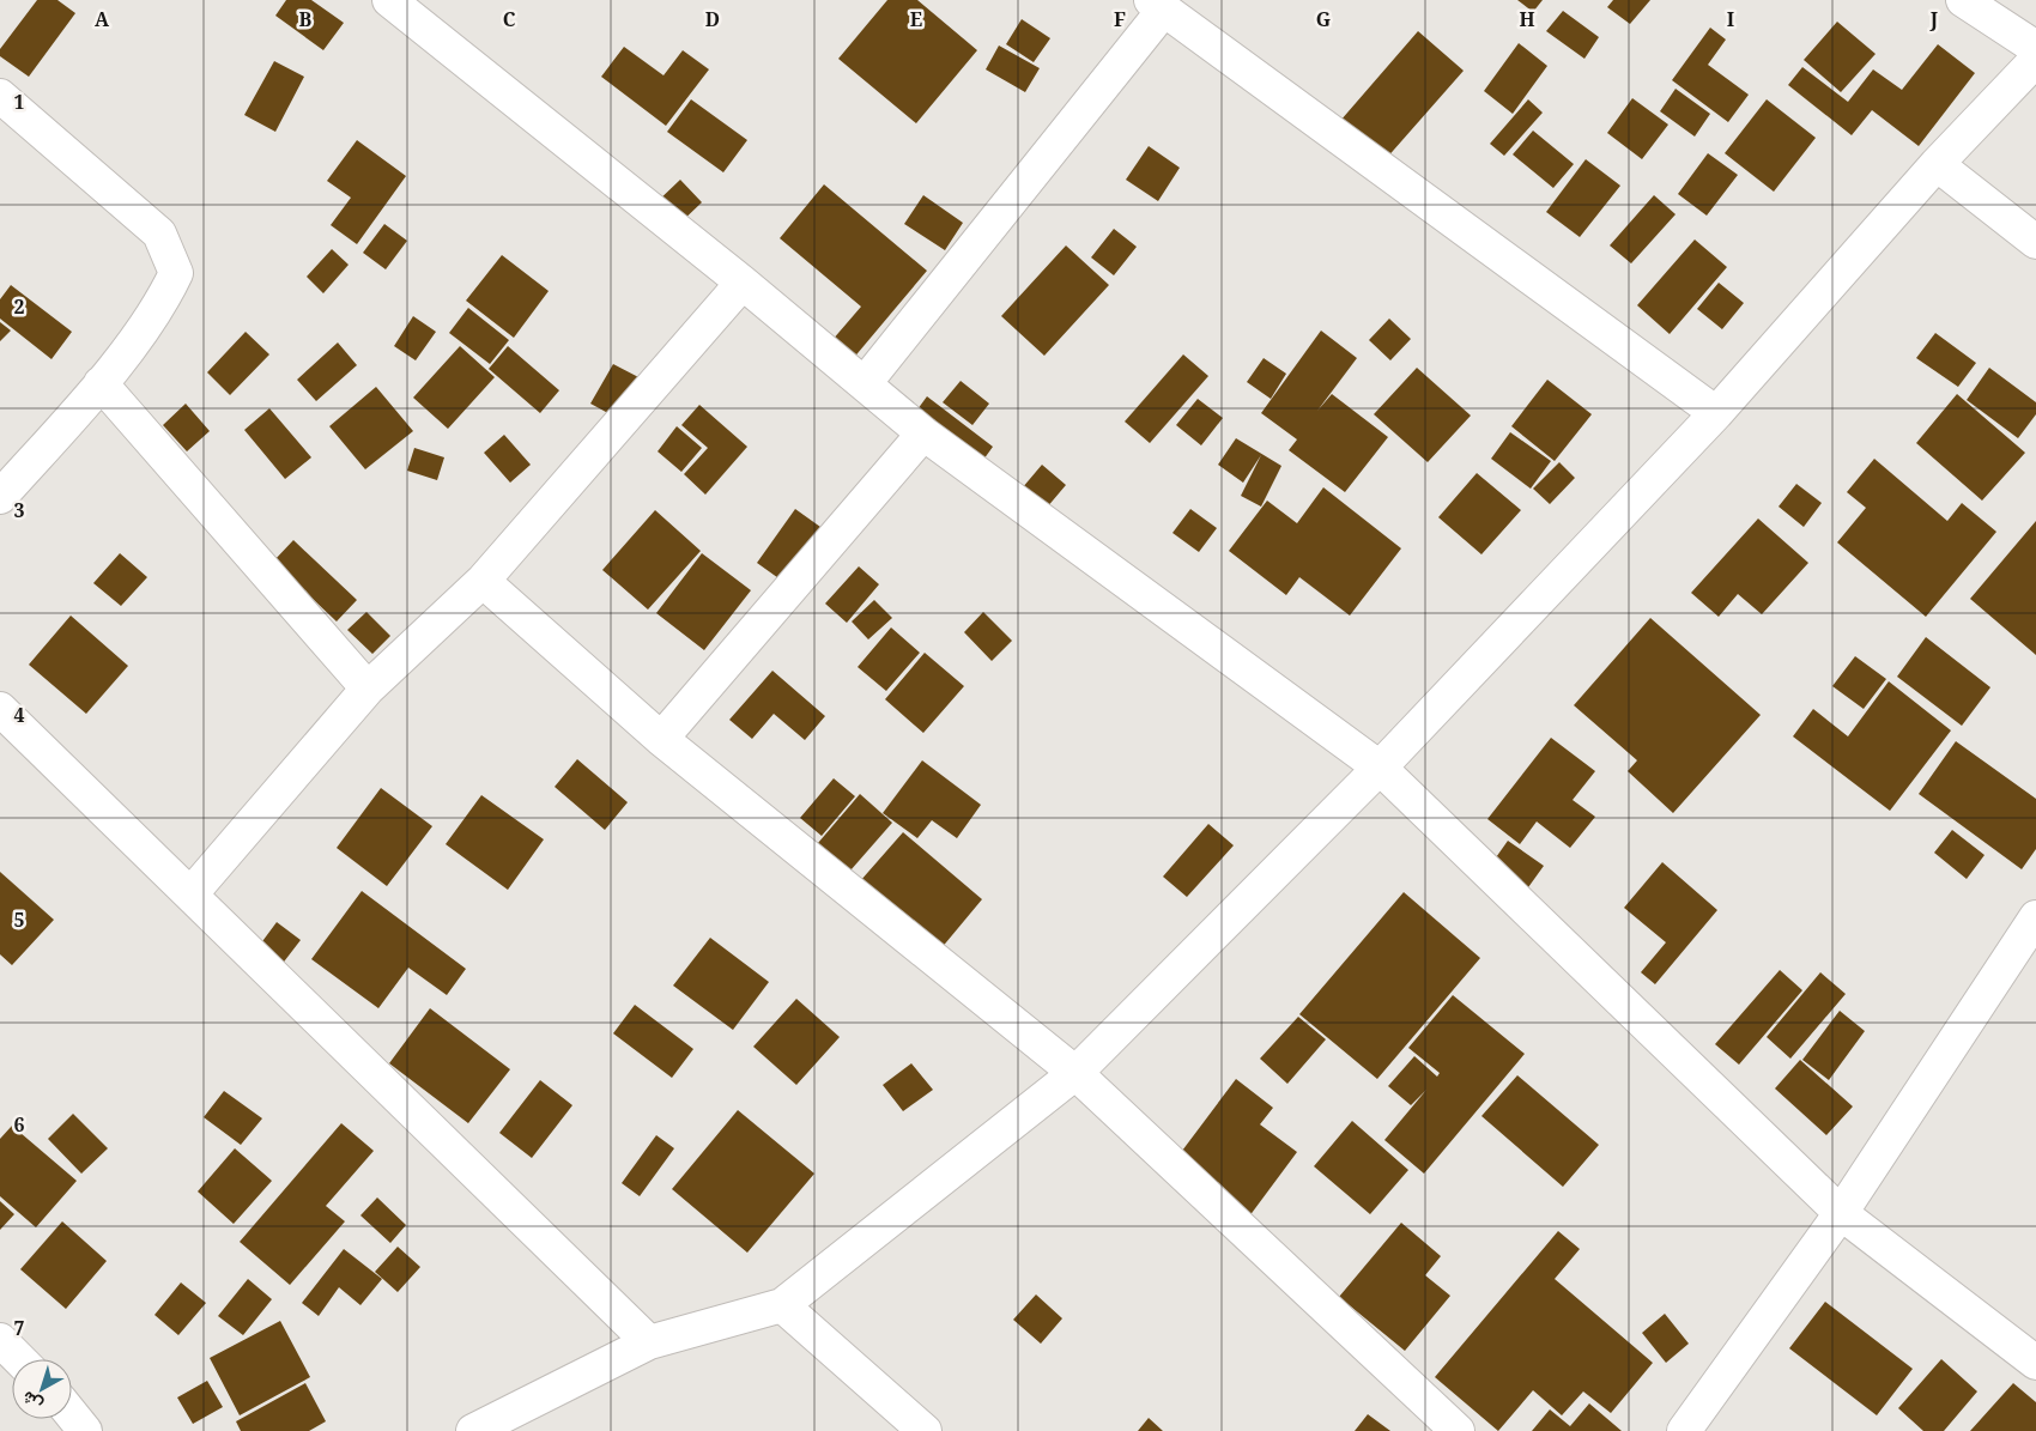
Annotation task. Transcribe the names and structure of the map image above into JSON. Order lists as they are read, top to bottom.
{
  "north": "bottom left",
  "grid": {
    "columns": [
      "A",
      "B",
      "C",
      "D",
      "E",
      "F",
      "G",
      "H",
      "I",
      "J"
    ],
    "rows": [
      "1",
      "2",
      "3",
      "4",
      "5",
      "6",
      "7"
    ]
  }
}
